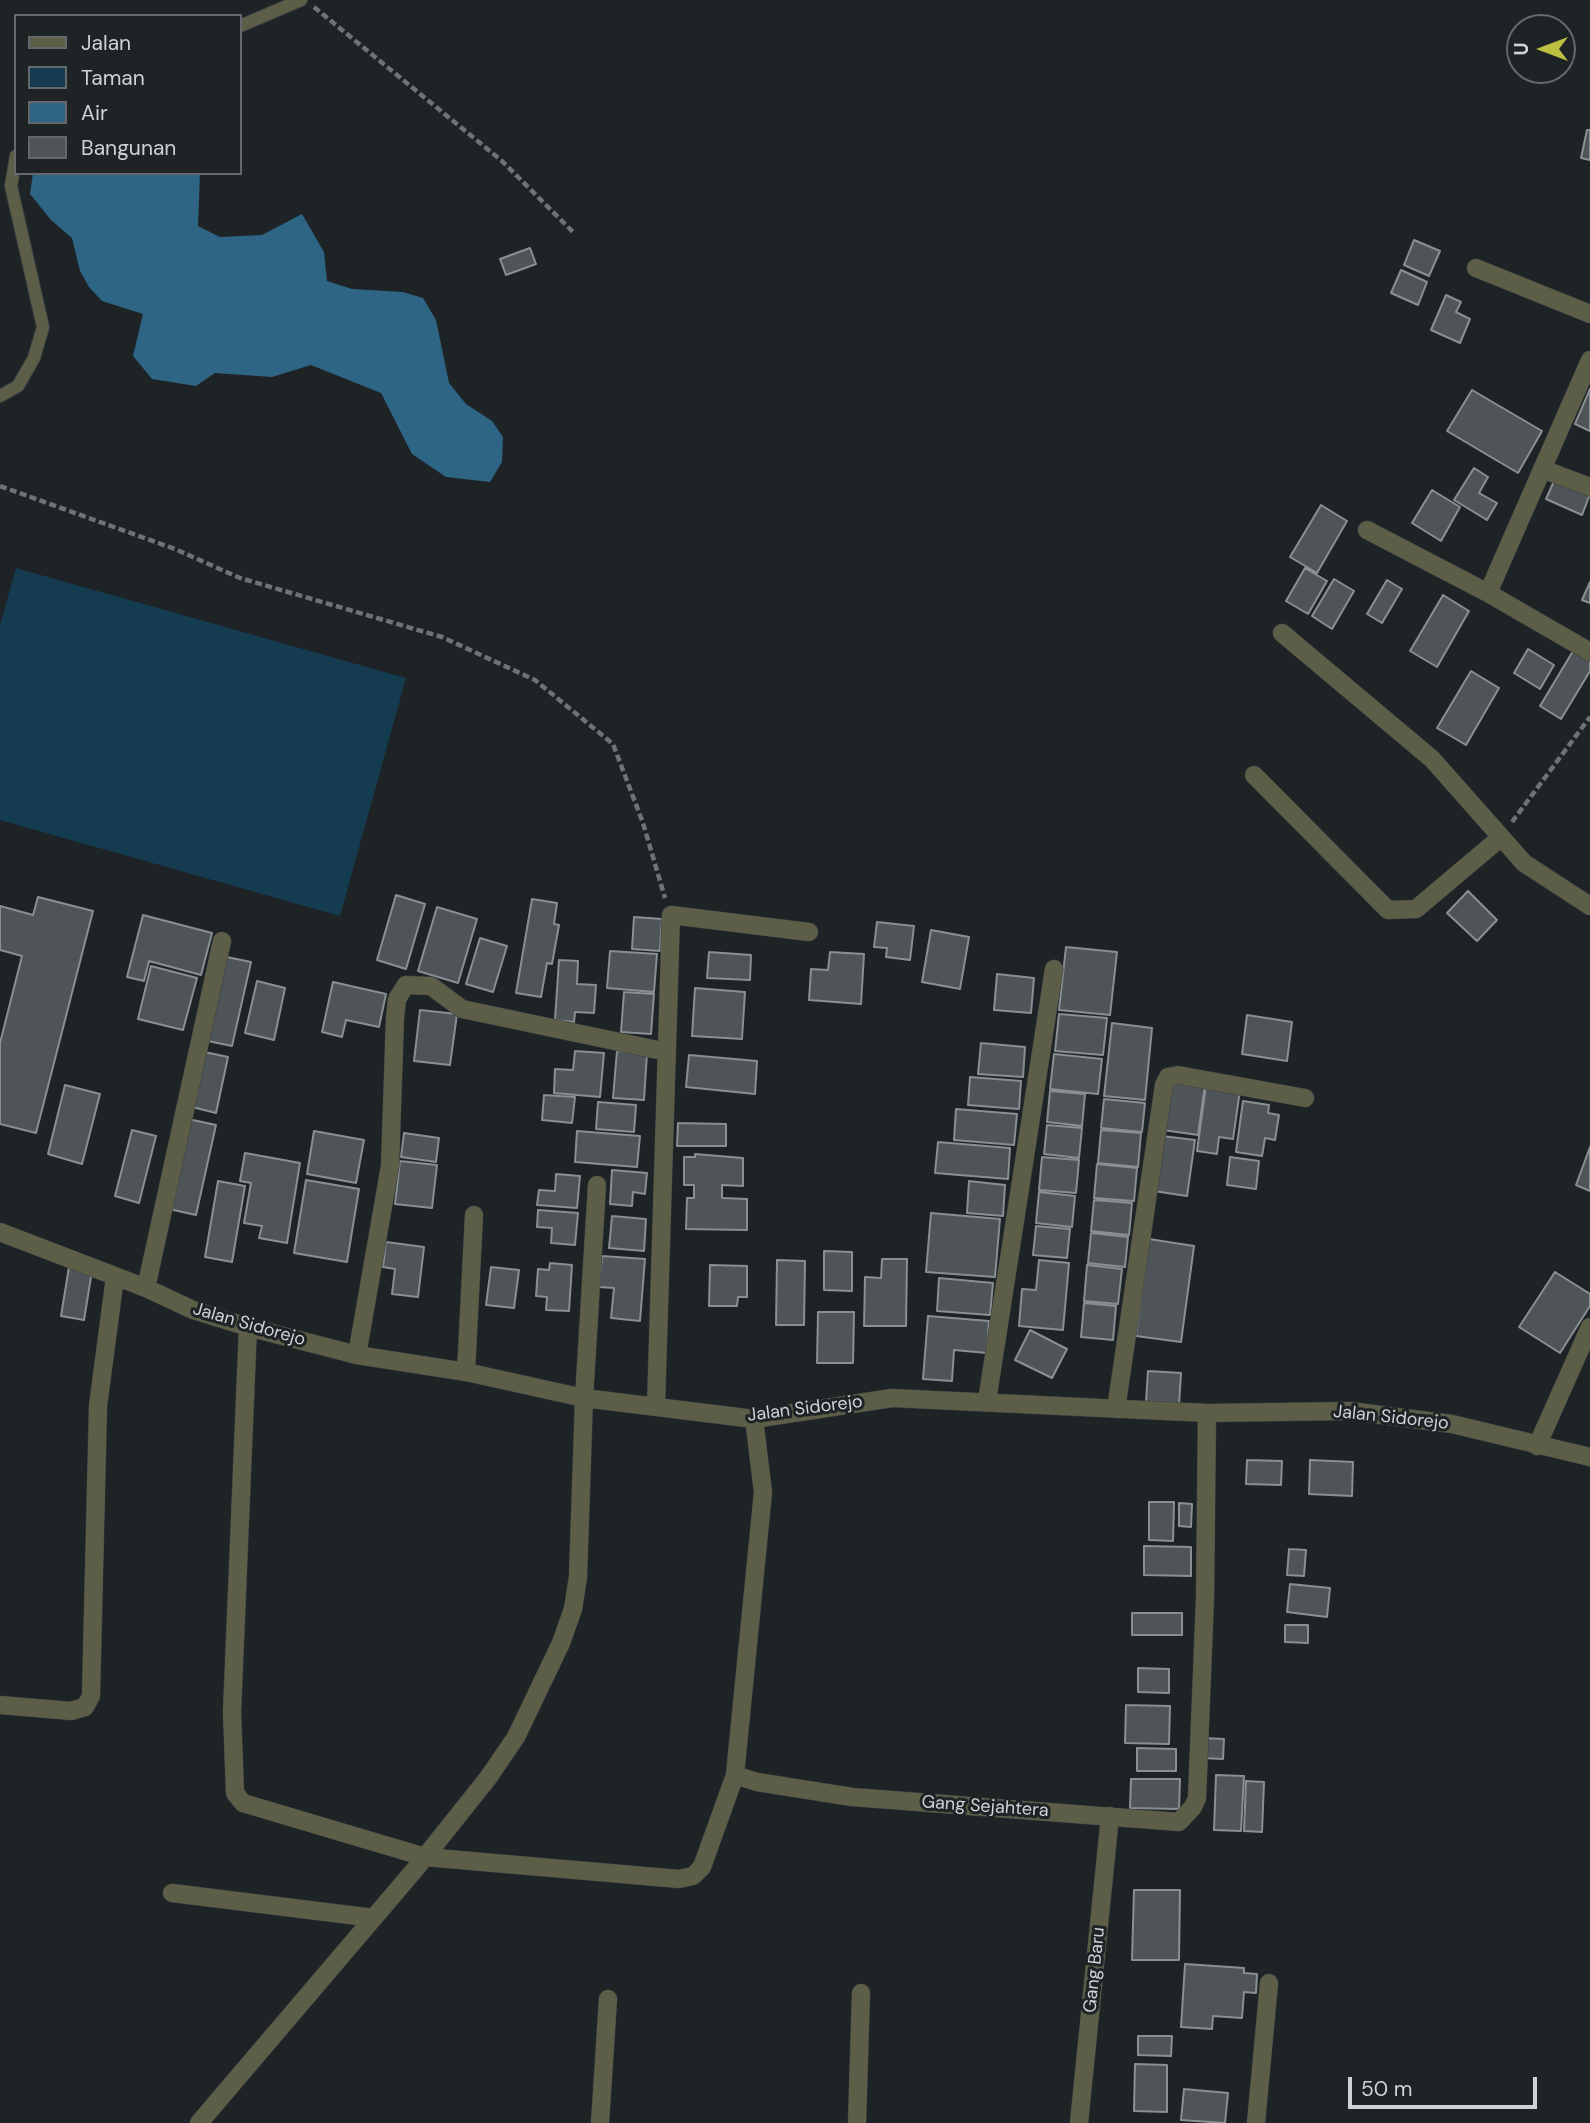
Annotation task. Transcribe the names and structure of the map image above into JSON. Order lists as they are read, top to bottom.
{
  "streets": {
    "street": ["Jalan Sidorejo", "Gang Sejahtera", "Gang Baru"]
  },
  "crossings": [
    ["Jalan Sidorejo", "Gang Sejahtera"],
    ["Gang Sejahtera", "Gang Baru"]
  ],
  "legend": [
    "Jalan",
    "Taman",
    "Air",
    "Bangunan"
  ],
  "scale_bar": "50 m",
  "north": "left"
}
